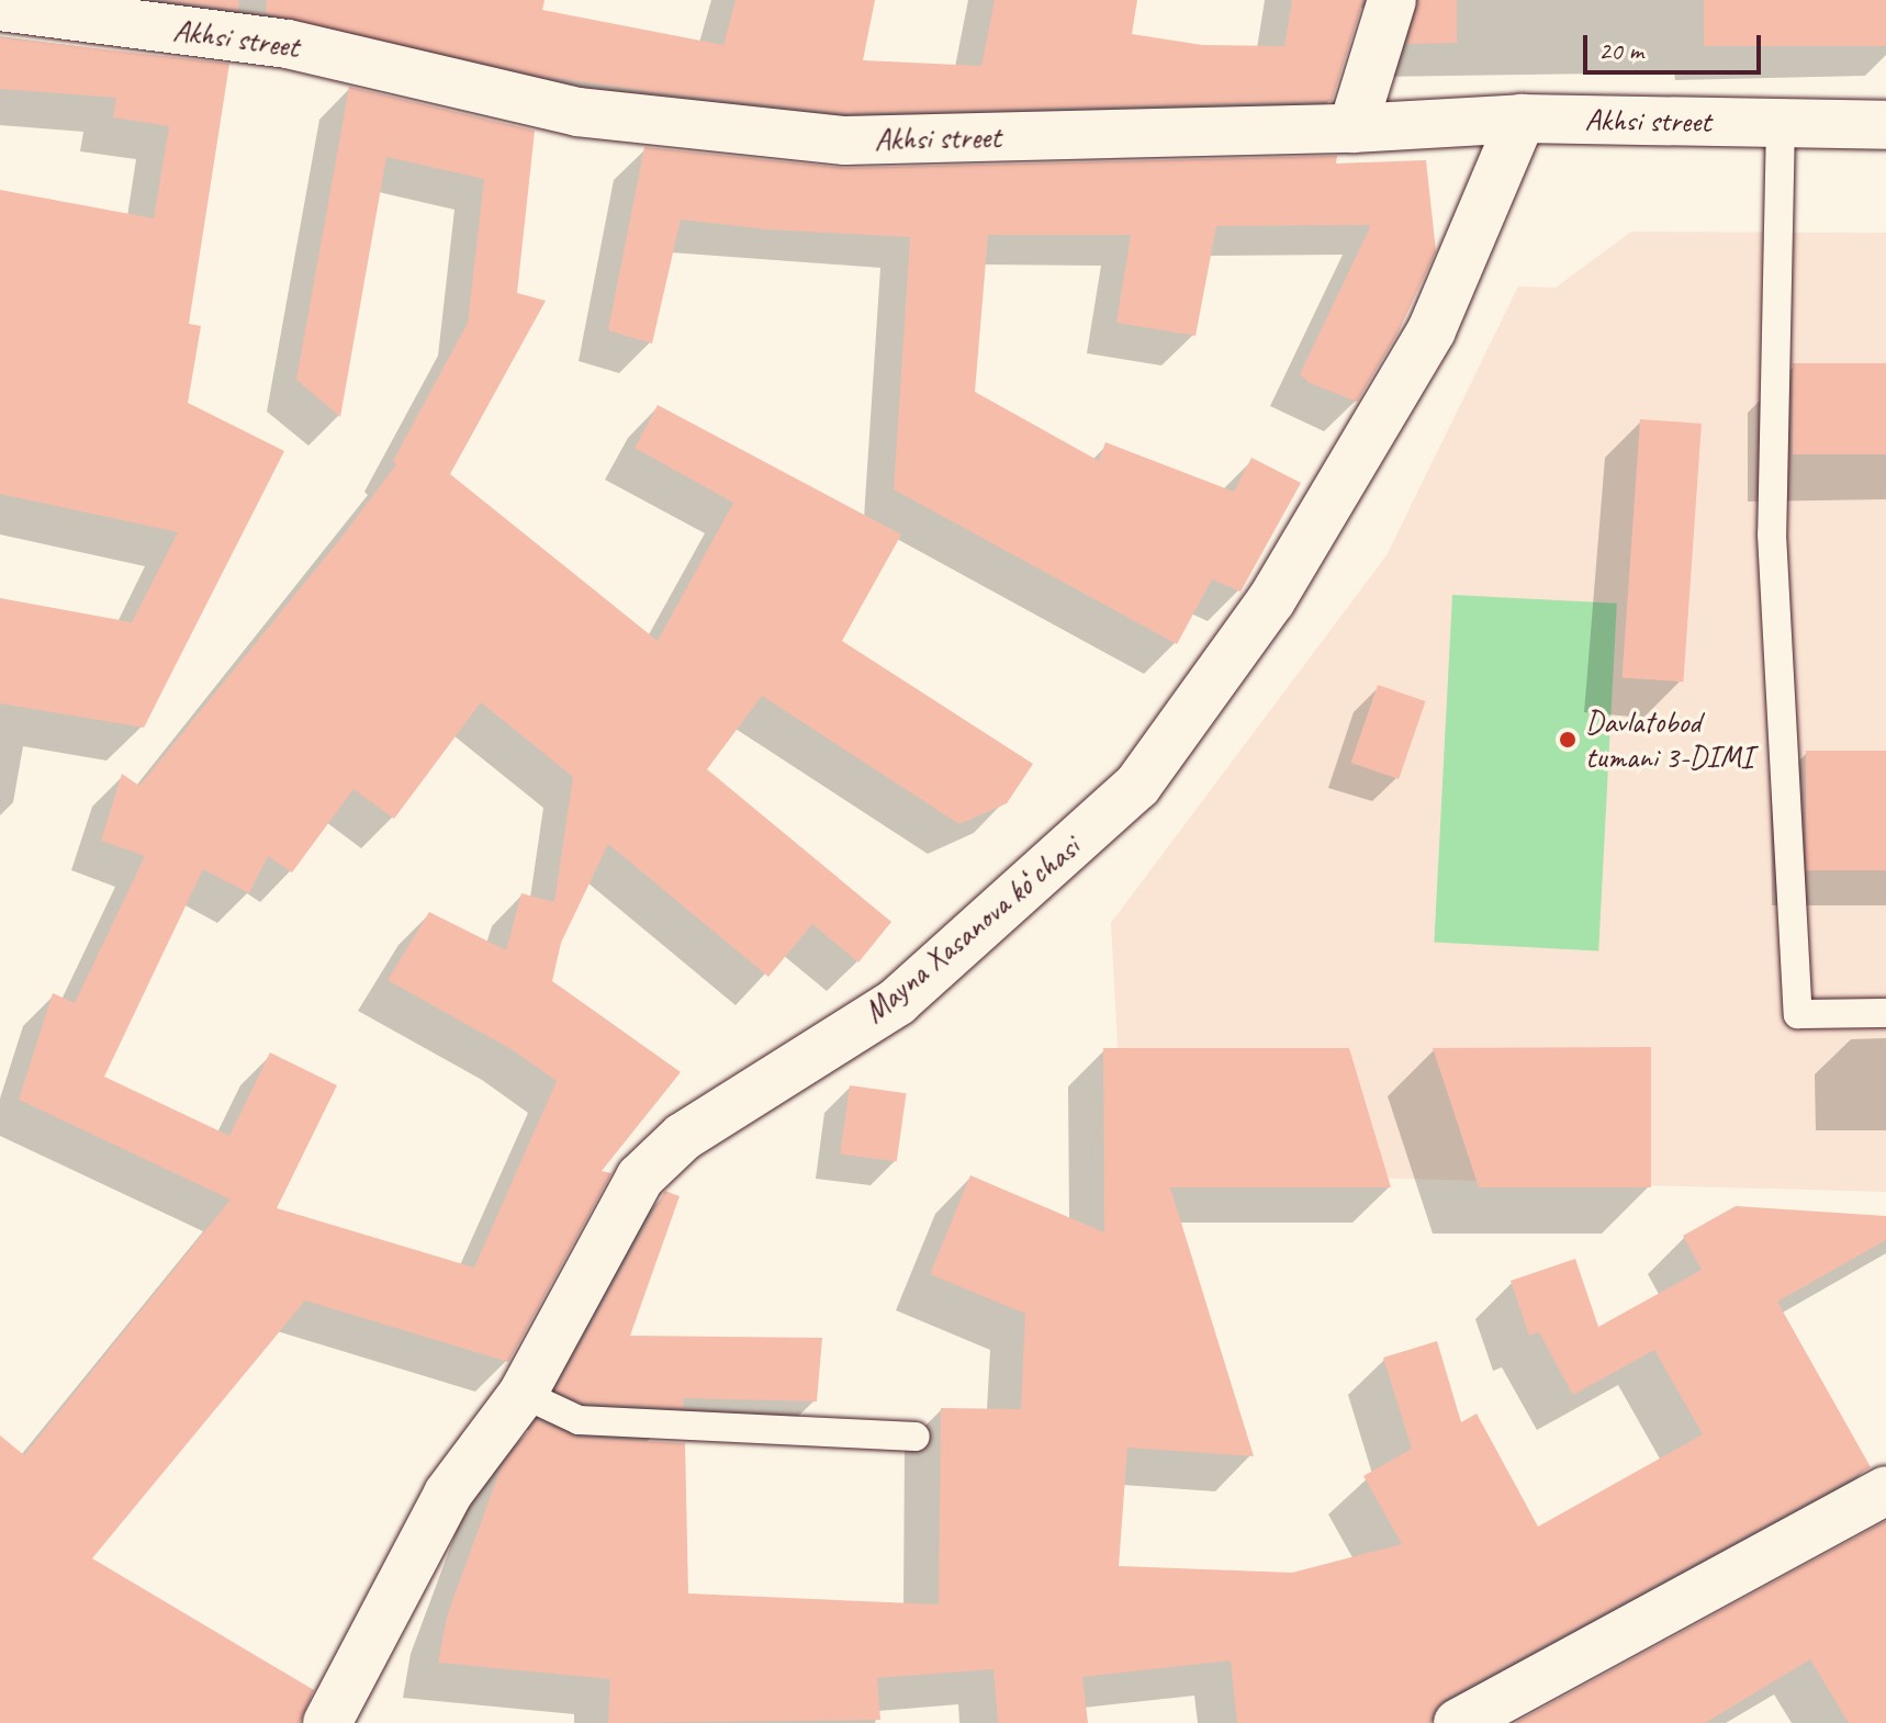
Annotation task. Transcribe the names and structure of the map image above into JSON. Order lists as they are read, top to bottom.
{
  "streets": {
    "street": ["Akhsi street", "Mayna Xasanova koʻchasi"]
  },
  "crossings": [
    ["Akhsi street", "Mayna Xasanova koʻchasi"]
  ],
  "places": ["Davlatobod tumani 3-DIMI"],
  "scale_bar": "20 m"
}
